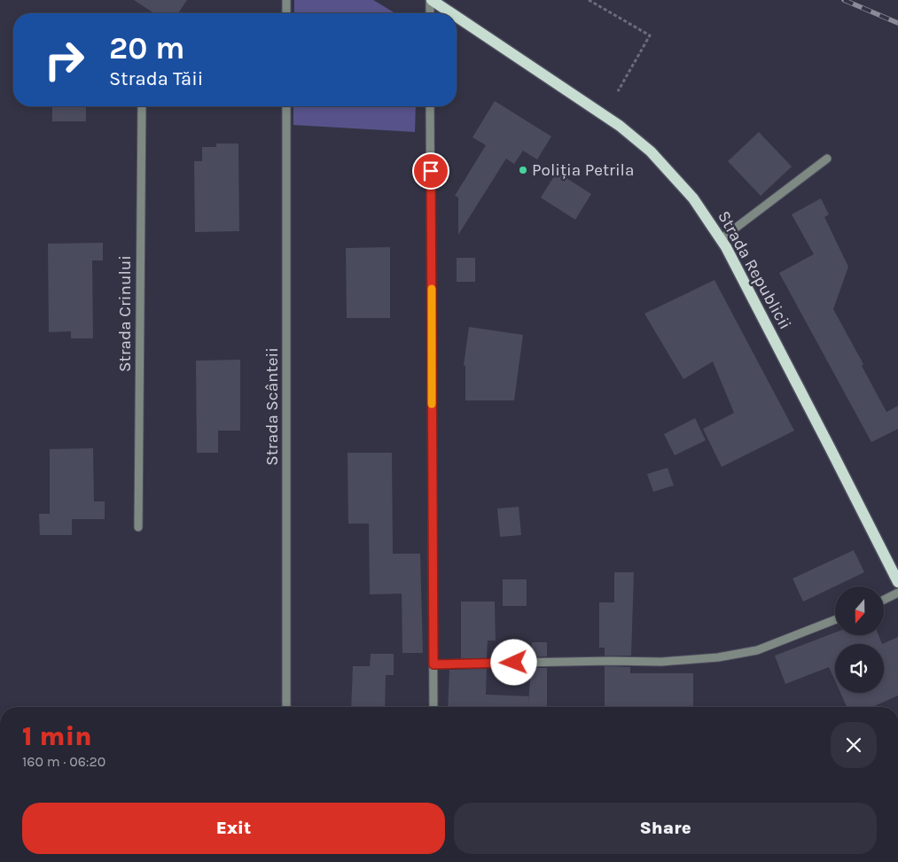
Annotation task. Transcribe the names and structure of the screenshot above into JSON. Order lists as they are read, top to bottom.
{
  "streets": {
    "main road": ["Strada Republicii"],
    "street": ["Strada Crinului", "Strada Scânteii"]
  },
  "places": ["Poliția Petrila"],
  "north": "bottom",
  "page": {
    "turn": ["20 m", "Strada Tăii"],
    "heading": ["1 min", "160 m · 06:20"],
    "buttons": ["Exit", "Share"]
  }
}
